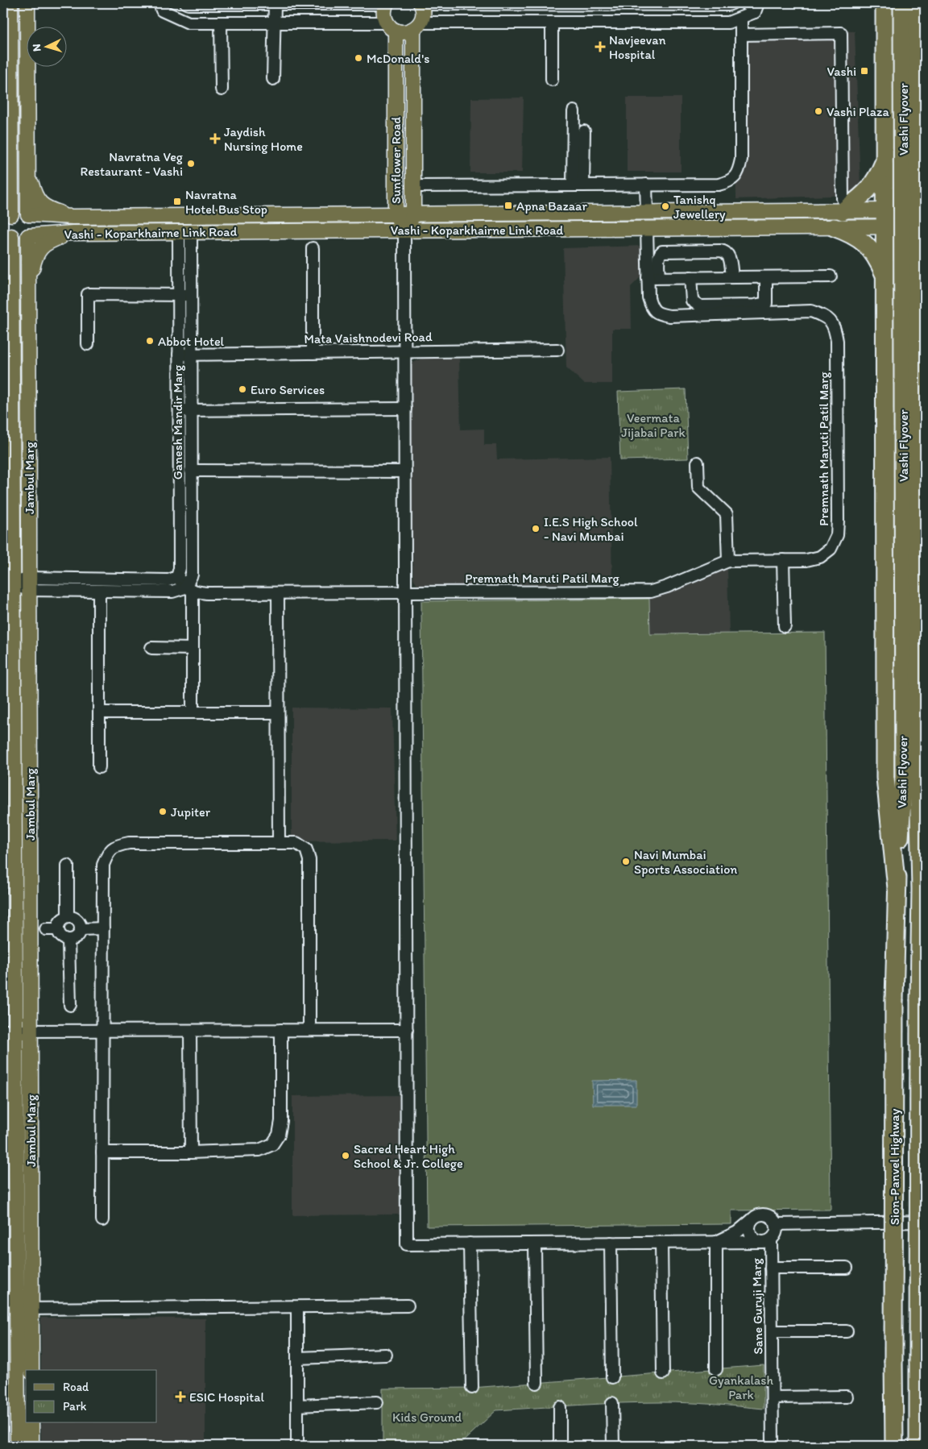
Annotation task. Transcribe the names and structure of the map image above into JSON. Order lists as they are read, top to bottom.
{
  "streets": {
    "highway": ["Vashi Flyover", "Sion-Panvel Highway"],
    "main road": ["Sunflower Road", "Vashi - Koparkhairne Link Road", "Jambul Marg"],
    "street": [
      "Mata Vaishnodevi Road",
      "Ganesh Mandir Marg",
      "Premnath Maruti Patil Marg",
      "Sane Guruji Marg"
    ]
  },
  "crossings": [
    ["Vashi Flyover", "Sion-Panvel Highway"],
    ["Sunflower Road", "Vashi - Koparkhairne Link Road"],
    ["Vashi - Koparkhairne Link Road", "Ganesh Mandir Marg"],
    ["Vashi - Koparkhairne Link Road", "Premnath Maruti Patil Marg"],
    ["Vashi - Koparkhairne Link Road", "Jambul Marg"],
    ["Mata Vaishnodevi Road", "Ganesh Mandir Marg"],
    ["Ganesh Mandir Marg", "Premnath Maruti Patil Marg"],
    ["Premnath Maruti Patil Marg", "Jambul Marg"]
  ],
  "parks": ["Veermata Jijabai Park", "Gyankalash Park", "Kids Ground"],
  "places": {
    "health": ["Navjeevan Hospital", "Jaydish Nursing Home", "ESIC Hospital"],
    "other": [
      "McDonald's",
      "Vashi Plaza",
      "Navratna Veg Restaurant - Vashi",
      "Tanishq Jewellery",
      "Abbot Hotel",
      "Euro Services",
      "I.E.S High School - Navi Mumbai",
      "Jupiter",
      "Navi Mumbai Sports Association",
      "Sacred Heart High School & Jr. College"
    ],
    "transit": ["Vashi", "Navratna Hotel Bus Stop", "Apna Bazaar"]
  },
  "legend": ["Road", "Park"],
  "north": "left"
}
